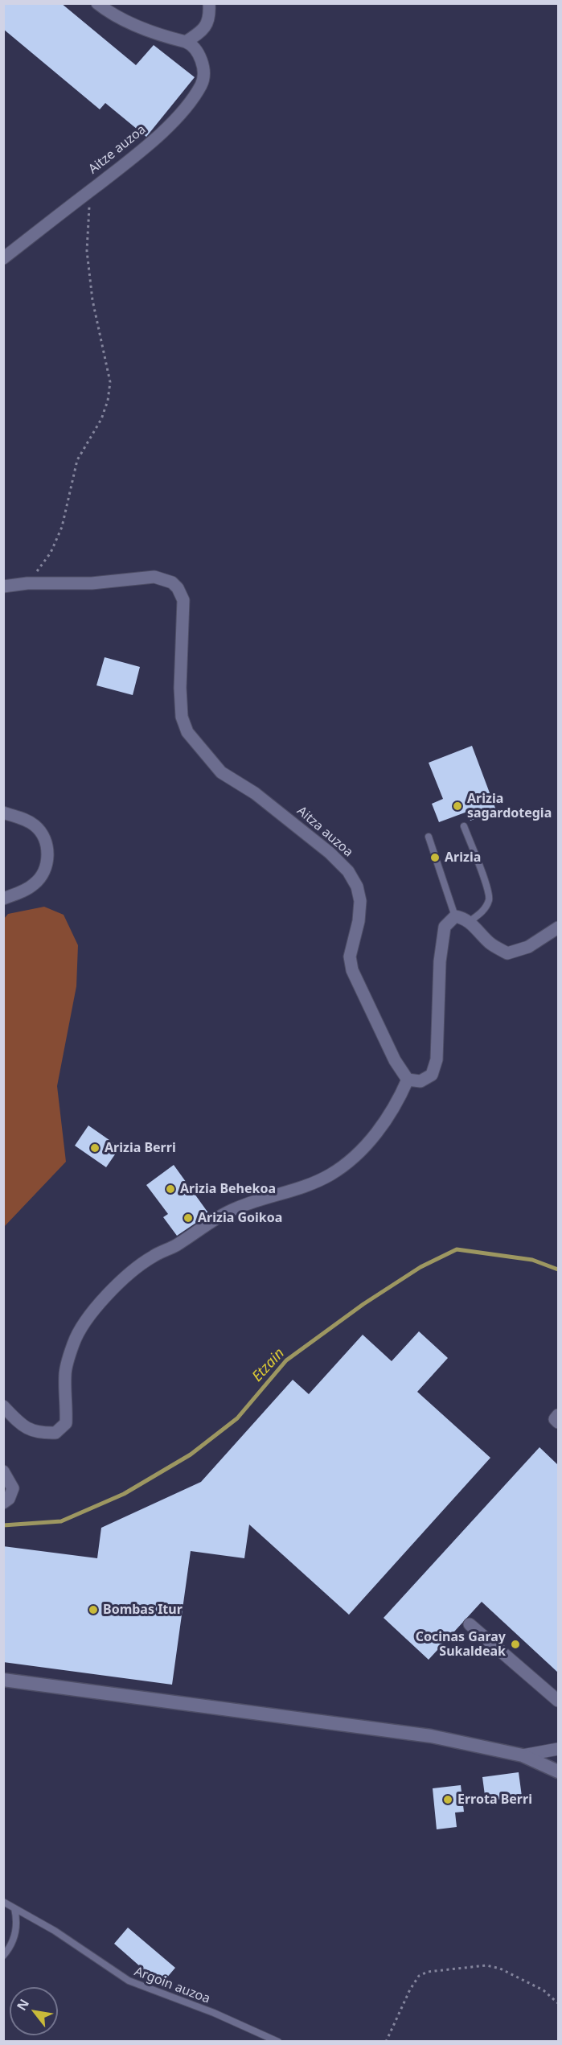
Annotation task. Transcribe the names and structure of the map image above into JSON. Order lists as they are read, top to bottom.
{
  "streets": {
    "street": ["Aitze auzoa", "Aitza auzoa"],
    "lane": ["Argoin auzoa"]
  },
  "water": ["Etzain"],
  "places": [
    "Arizia sagardotegia",
    "Arizia",
    "Arizia Berri",
    "Arizia Behekoa",
    "Arizia Goikoa",
    "Bombas Itur",
    "Cocinas Garay Sukaldeak",
    "Errota Berri"
  ],
  "north": "top left"
}
